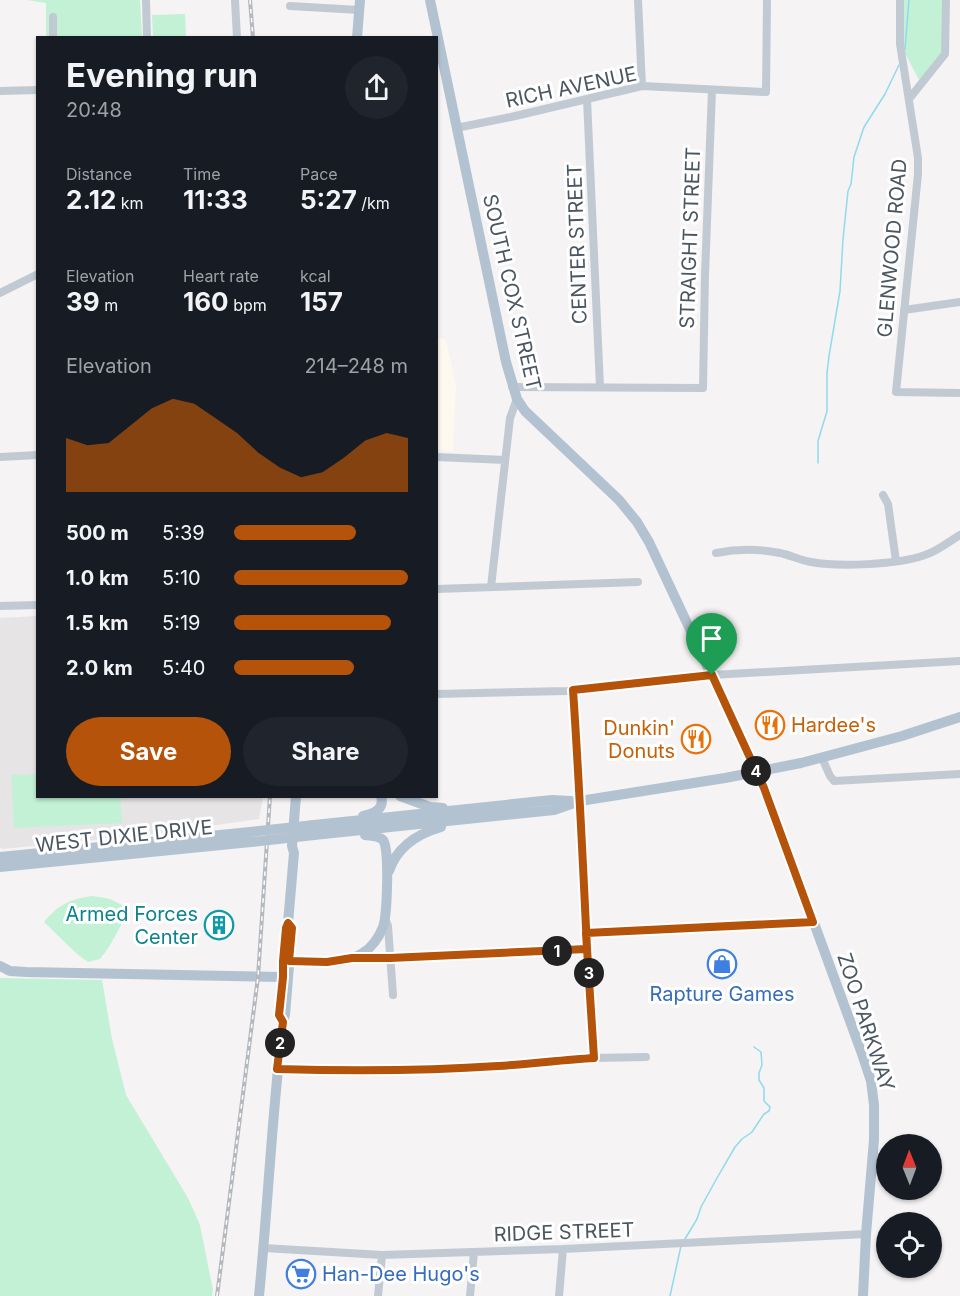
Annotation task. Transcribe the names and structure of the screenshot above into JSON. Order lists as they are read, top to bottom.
{
  "streets": {
    "main road": ["SOUTH COX STREET", "WEST DIXIE DRIVE", "ZOO PARKWAY"],
    "street": [
      "RICH AVENUE",
      "STRAIGHT STREET",
      "CENTER STREET",
      "GLENWOOD ROAD",
      "RIDGE STREET"
    ]
  },
  "crossings": [
    ["RICH AVENUE", "STRAIGHT STREET"],
    ["RICH AVENUE", "CENTER STREET"],
    ["RICH AVENUE", "SOUTH COX STREET"],
    ["STRAIGHT STREET", "CENTER STREET"],
    ["SOUTH COX STREET", "ZOO PARKWAY"],
    ["ZOO PARKWAY", "RIDGE STREET"]
  ],
  "places": {
    "restaurant": ["Hardee's", "Dunkin' Donuts"],
    "building": ["Armed Forces Center"],
    "shop": ["Rapture Games"],
    "supermarket": ["Han-Dee Hugo's"]
  },
  "north": "top",
  "page": {
    "heading": ["Evening run", "20:48"],
    "stats": [
      ["Distance", "2.12 km"],
      ["Time", "11:33"],
      ["Pace", "5:27 /km"],
      ["Elevation", "39 m"],
      ["Heart rate", "160 bpm"],
      ["kcal", "157"]
    ],
    "chart": ["Elevation", "214–248 m"],
    "list": [
      {
        "name": "500 m",
        "note": "5:39"
      },
      {
        "name": "1.0 km",
        "note": "5:10"
      },
      {
        "name": "1.5 km",
        "note": "5:19"
      },
      {
        "name": "2.0 km",
        "note": "5:40"
      }
    ],
    "buttons": ["Save", "Share"],
    "pins": [
      "4",
      "1",
      "3",
      "2"
    ]
  }
}
